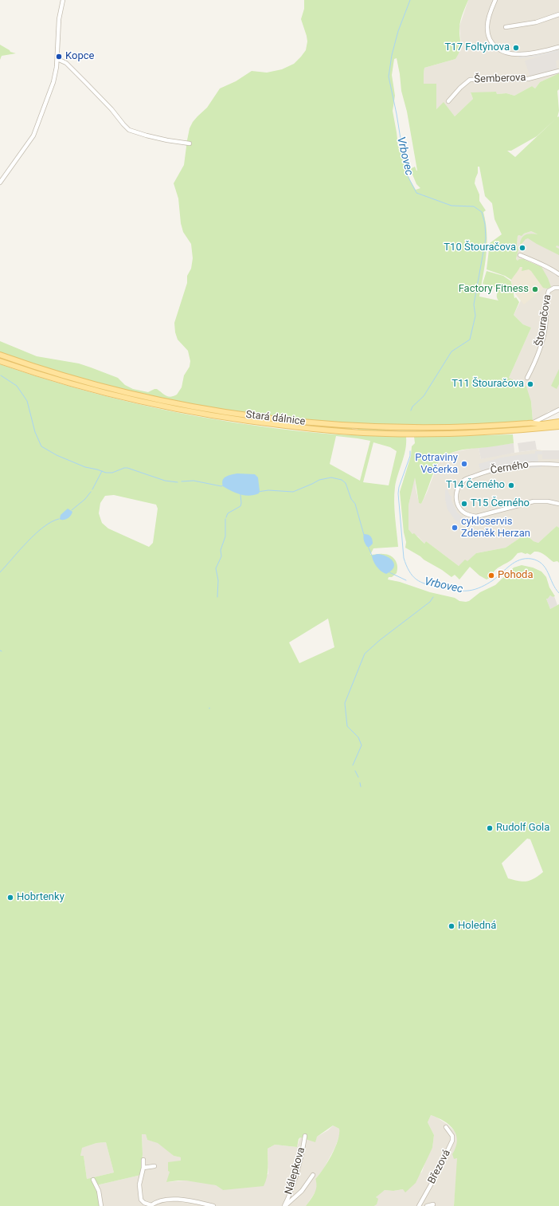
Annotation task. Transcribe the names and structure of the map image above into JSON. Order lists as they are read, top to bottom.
{
  "streets": {
    "main road": ["Stará dálnice"],
    "street": [
      "Šemberova",
      "Štouračova",
      "Černého",
      "Březová",
      "Nálepkova"
    ]
  },
  "water": ["Vrbovec"],
  "places": [
    "T17 Foltýnova",
    "Kopce",
    "T10 Štouračova",
    "Factory Fitness",
    "T11 Štouračova",
    "Potraviny Večerka",
    "T14 Černého",
    "T15 Černého",
    "cykloservis Zdeněk Herzan",
    "Pohoda",
    "Rudolf Gola",
    "Hobrtenky",
    "Holedná"
  ]
}
